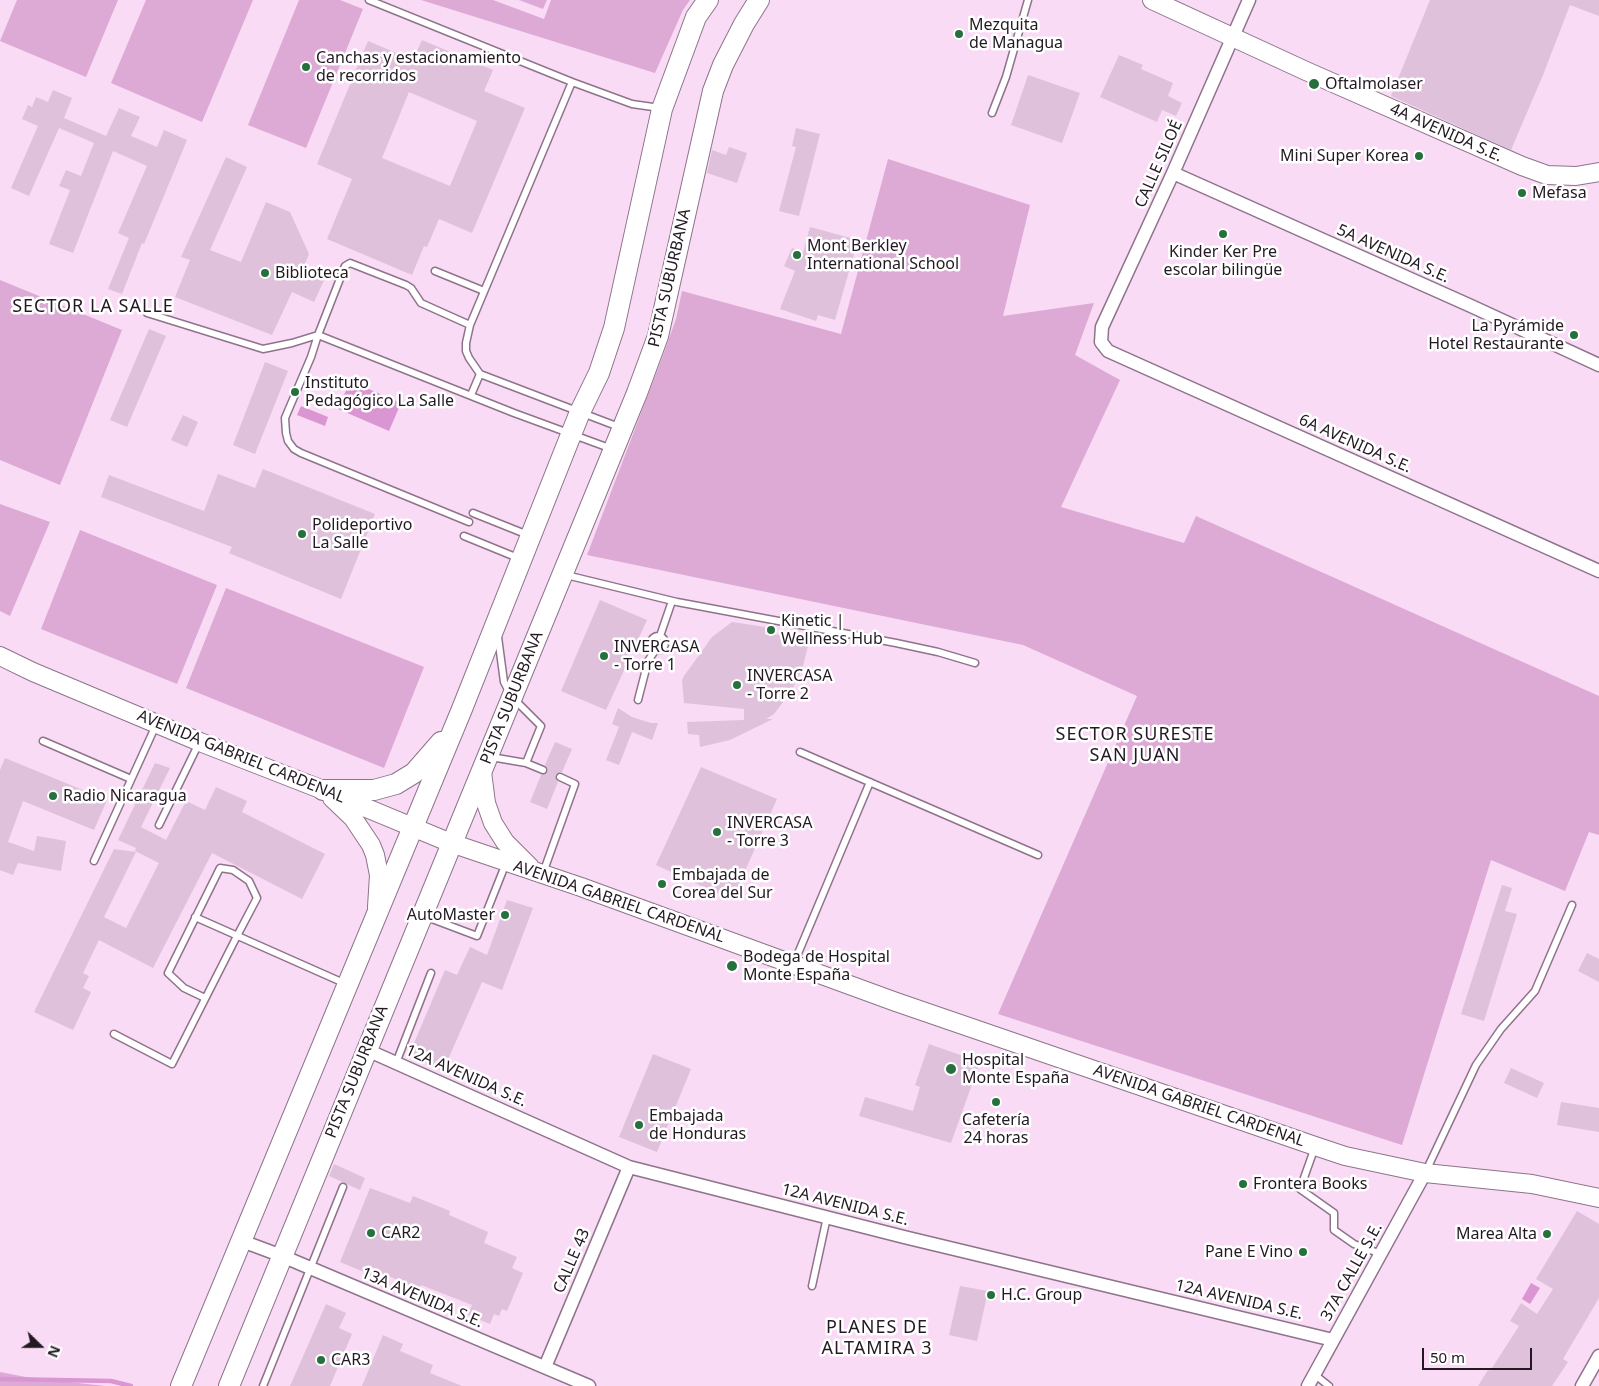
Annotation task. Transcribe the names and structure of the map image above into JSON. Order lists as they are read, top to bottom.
{
  "streets": {
    "main road": ["PISTA SUBURBANA"],
    "street": [
      "4A AVENIDA S.E.",
      "CALLE SILOÉ",
      "5A AVENIDA S.E.",
      "6A AVENIDA S.E.",
      "AVENIDA GABRIEL CARDENAL",
      "12A AVENIDA S.E.",
      "CALLE 43",
      "37A CALLE S.E.",
      "13A AVENIDA S.E."
    ]
  },
  "crossings": [
    ["4A AVENIDA S.E.", "CALLE SILOÉ"],
    ["CALLE SILOÉ", "5A AVENIDA S.E."],
    ["CALLE SILOÉ", "6A AVENIDA S.E."],
    ["PISTA SUBURBANA", "AVENIDA GABRIEL CARDENAL"],
    ["PISTA SUBURBANA", "12A AVENIDA S.E."],
    ["PISTA SUBURBANA", "13A AVENIDA S.E."],
    ["AVENIDA GABRIEL CARDENAL", "37A CALLE S.E."],
    ["12A AVENIDA S.E.", "CALLE 43"],
    ["12A AVENIDA S.E.", "37A CALLE S.E."],
    ["CALLE 43", "13A AVENIDA S.E."]
  ],
  "districts": ["SECTOR LA SALLE", "SECTOR SURESTE SAN JUAN", "PLANES DE ALTAMIRA 3"],
  "places": [
    "Mezquita de Managua",
    "Canchas y estacionamiento de recorridos",
    "Oftalmolaser",
    "Mini Super Korea",
    "Mefasa",
    "Kinder Ker Pre escolar bilingüe",
    "Mont Berkley International School",
    "Biblioteca",
    "La Pyrámide Hotel Restaurante",
    "Instituto Pedagógico La Salle",
    "Polideportivo La Salle",
    "Kinetic | Wellness Hub",
    "INVERCASA - Torre 1",
    "INVERCASA - Torre 2",
    "Radio Nicaragua",
    "INVERCASA - Torre 3",
    "Embajada de Corea del Sur",
    "AutoMaster",
    "Bodega de Hospital Monte España",
    "Hospital Monte España",
    "Cafetería 24 horas",
    "Embajada de Honduras",
    "Frontera Books",
    "CAR2",
    "Marea Alta",
    "Pane E Vino",
    "H.C. Group",
    "CAR3"
  ],
  "scale_bar": "50 m",
  "north": "right"
}
